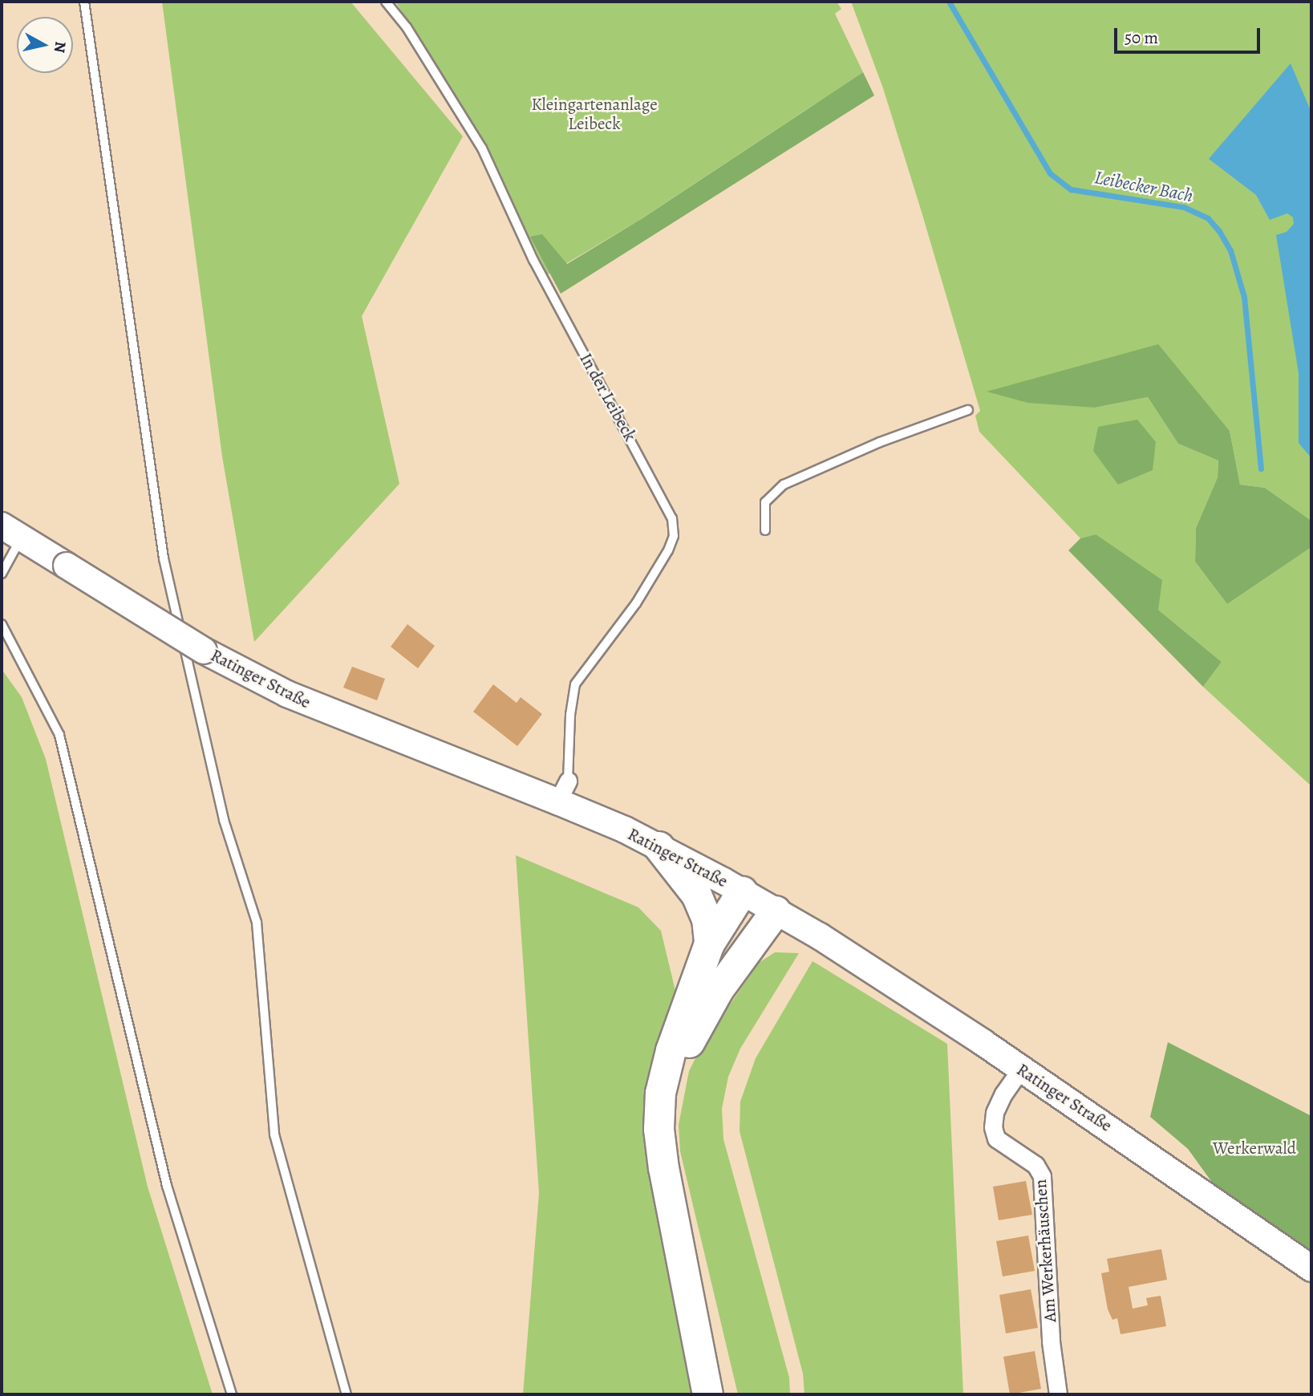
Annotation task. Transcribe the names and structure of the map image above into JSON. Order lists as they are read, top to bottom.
{
  "streets": {
    "main road": ["Ratinger Straße"],
    "street": ["Am Werkerhäuschen"],
    "lane": ["In der Leibeck"]
  },
  "crossings": [
    ["In der Leibeck", "Ratinger Straße"],
    ["Ratinger Straße", "Am Werkerhäuschen"]
  ],
  "water": ["Leibecker Bach"],
  "parks": ["Kleingartenanlage Leibeck", "Werkerwald"],
  "scale_bar": "50 m",
  "north": "right"
}
